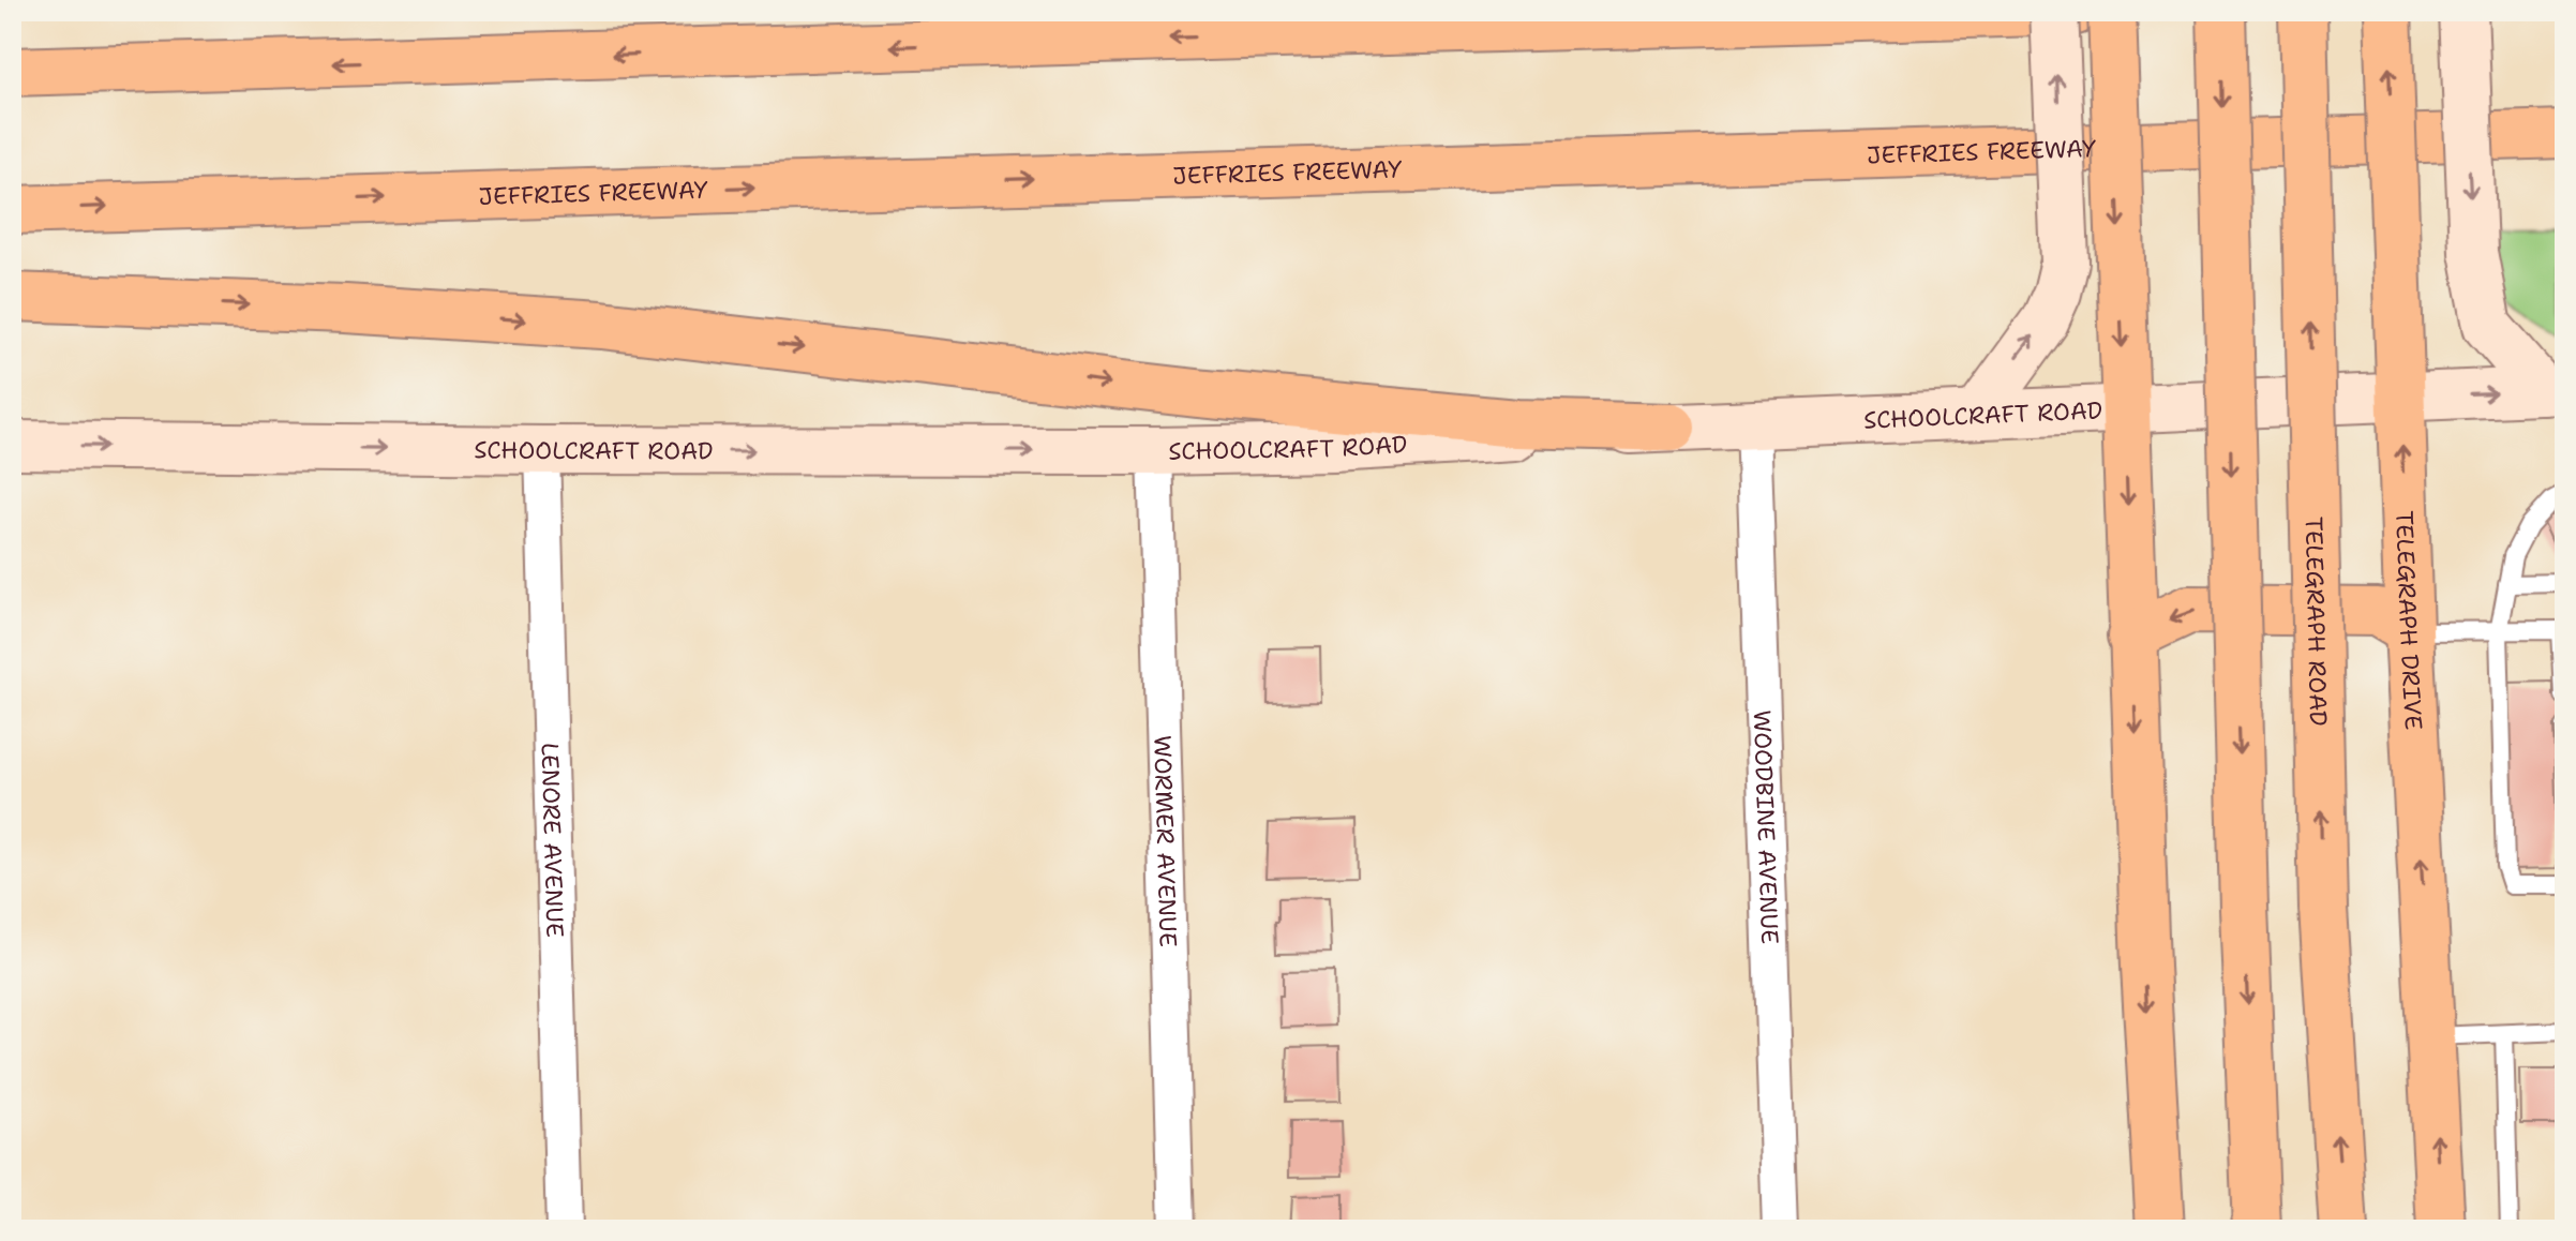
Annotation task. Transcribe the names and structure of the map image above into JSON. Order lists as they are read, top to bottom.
{
  "streets": {
    "main road": [
      "JEFFRIES FREEWAY",
      "SCHOOLCRAFT ROAD",
      "TELEGRAPH ROAD",
      "TELEGRAPH DRIVE"
    ],
    "street": ["WOODBINE AVENUE", "LENORE AVENUE", "WORMER AVENUE"]
  },
  "crossings": [
    ["SCHOOLCRAFT ROAD", "TELEGRAPH DRIVE"],
    ["SCHOOLCRAFT ROAD", "WOODBINE AVENUE"],
    ["SCHOOLCRAFT ROAD", "LENORE AVENUE"],
    ["SCHOOLCRAFT ROAD", "WORMER AVENUE"]
  ]
}
